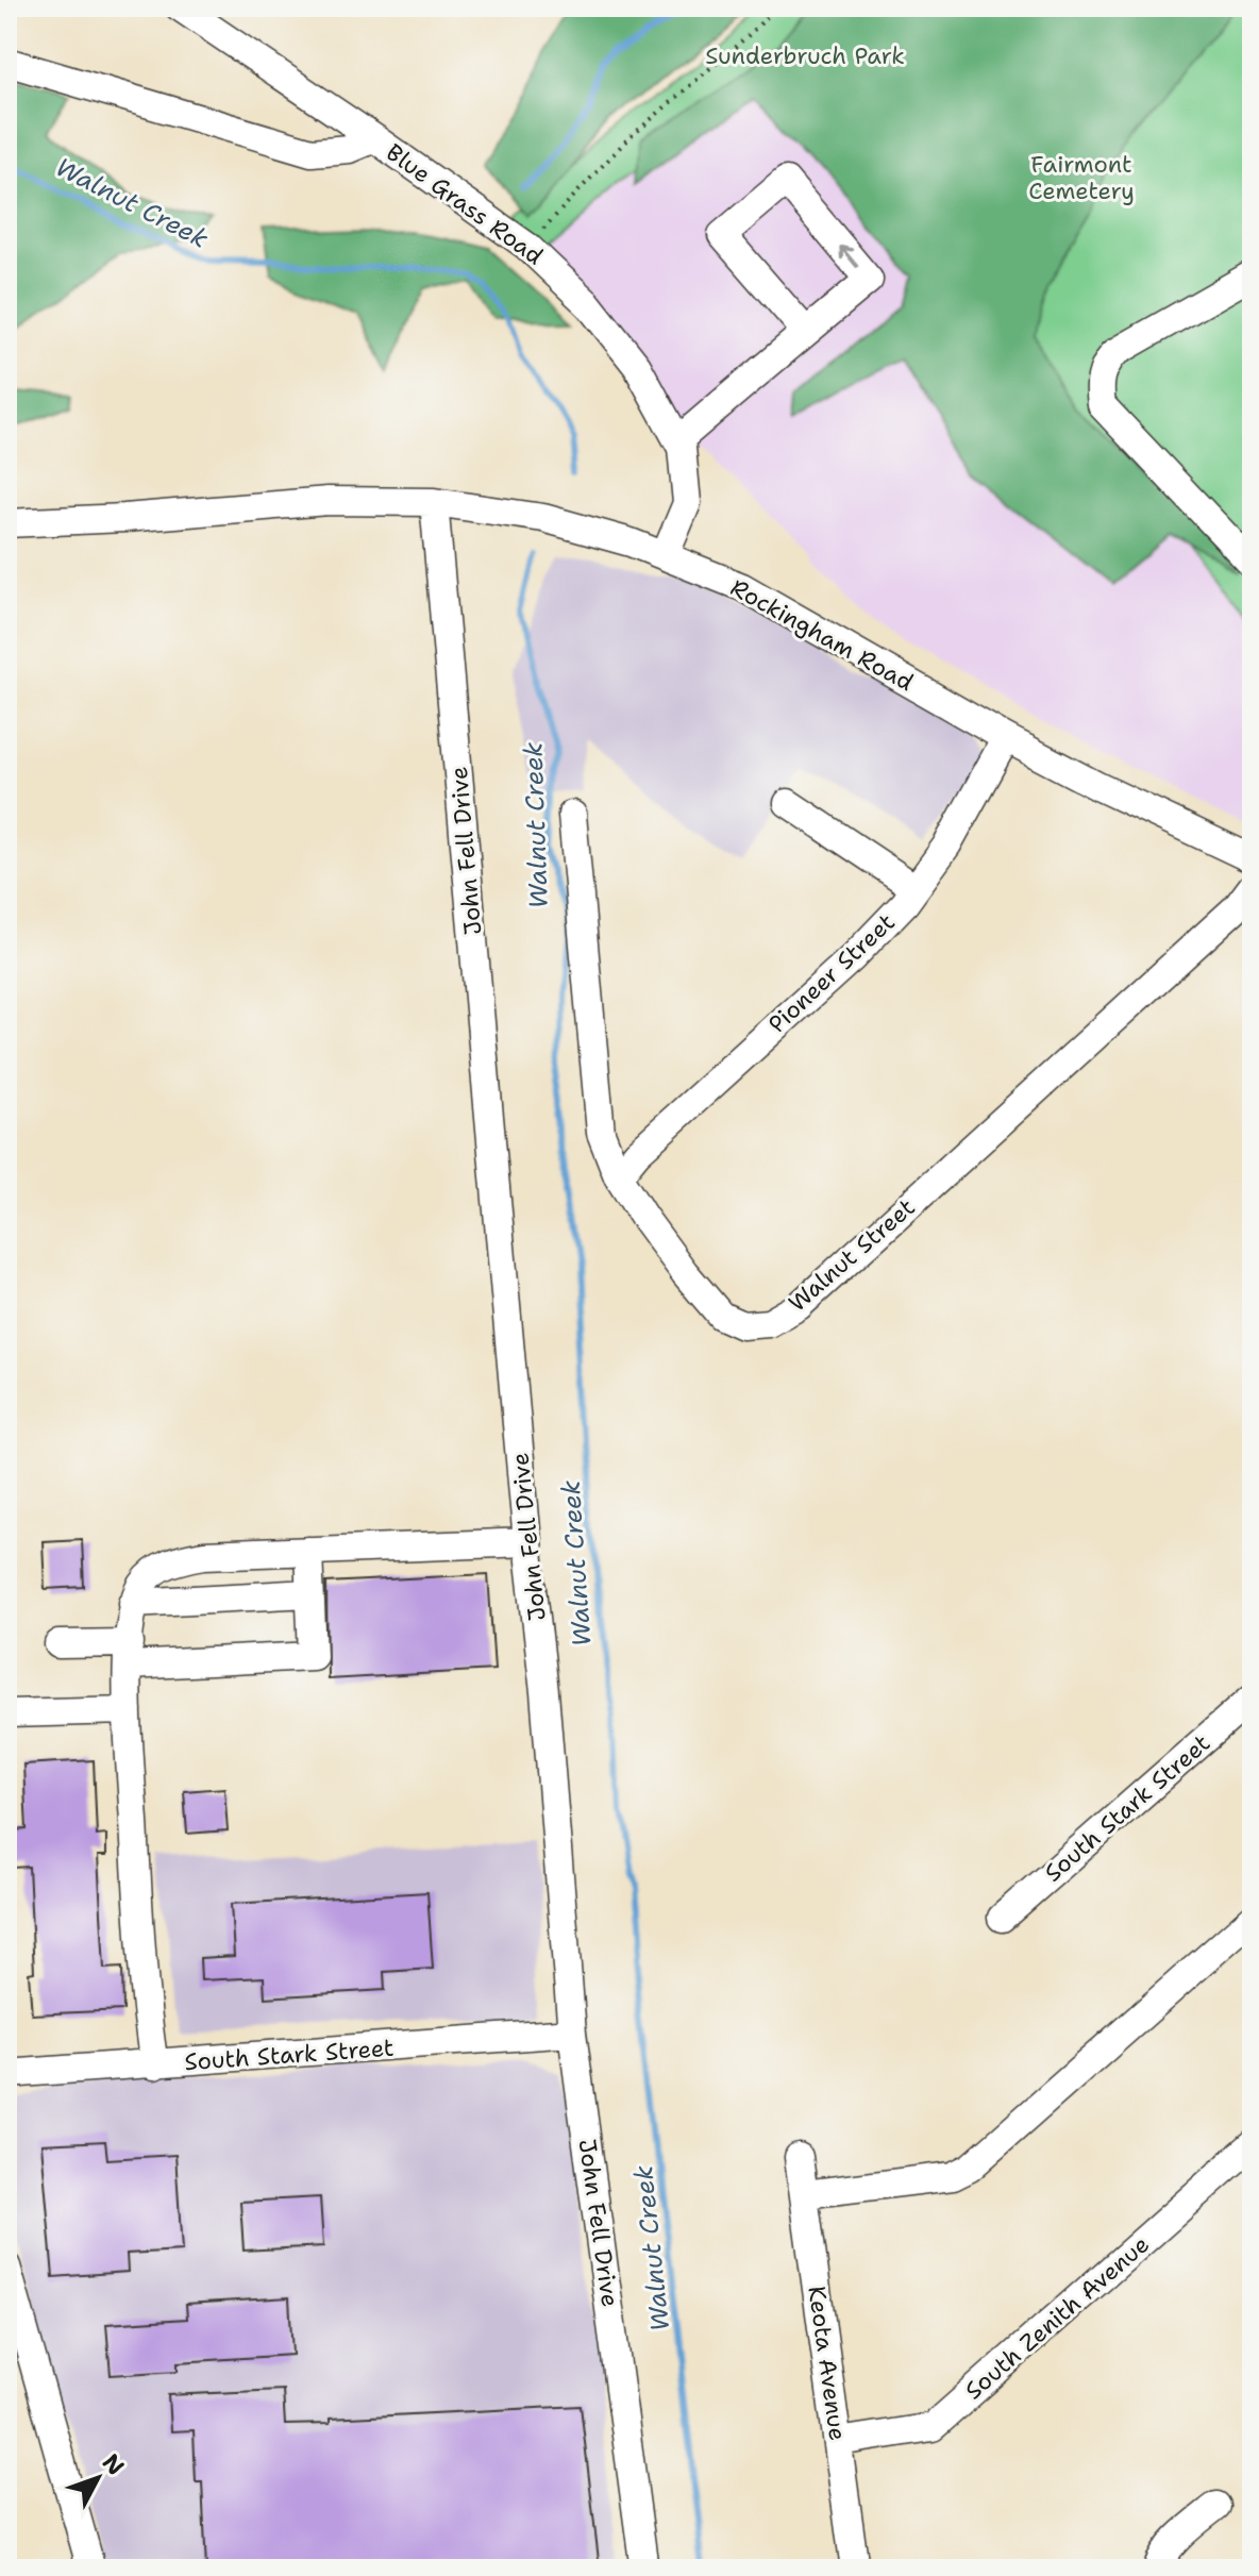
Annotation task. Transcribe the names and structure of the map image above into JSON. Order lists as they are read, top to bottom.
{
  "streets": {
    "street": [
      "Blue Grass Road",
      "Rockingham Road",
      "John Fell Drive",
      "Pioneer Street",
      "Walnut Street",
      "South Stark Street",
      "South Zenith Avenue",
      "Keota Avenue"
    ]
  },
  "crossings": [
    ["Blue Grass Road", "Rockingham Road"],
    ["Rockingham Road", "John Fell Drive"],
    ["Rockingham Road", "Pioneer Street"],
    ["John Fell Drive", "South Stark Street"],
    ["Pioneer Street", "Walnut Street"],
    ["South Zenith Avenue", "Keota Avenue"]
  ],
  "water": ["Walnut Creek"],
  "parks": ["Sunderbruch Park", "Fairmont Cemetery"],
  "north": "top right"
}
